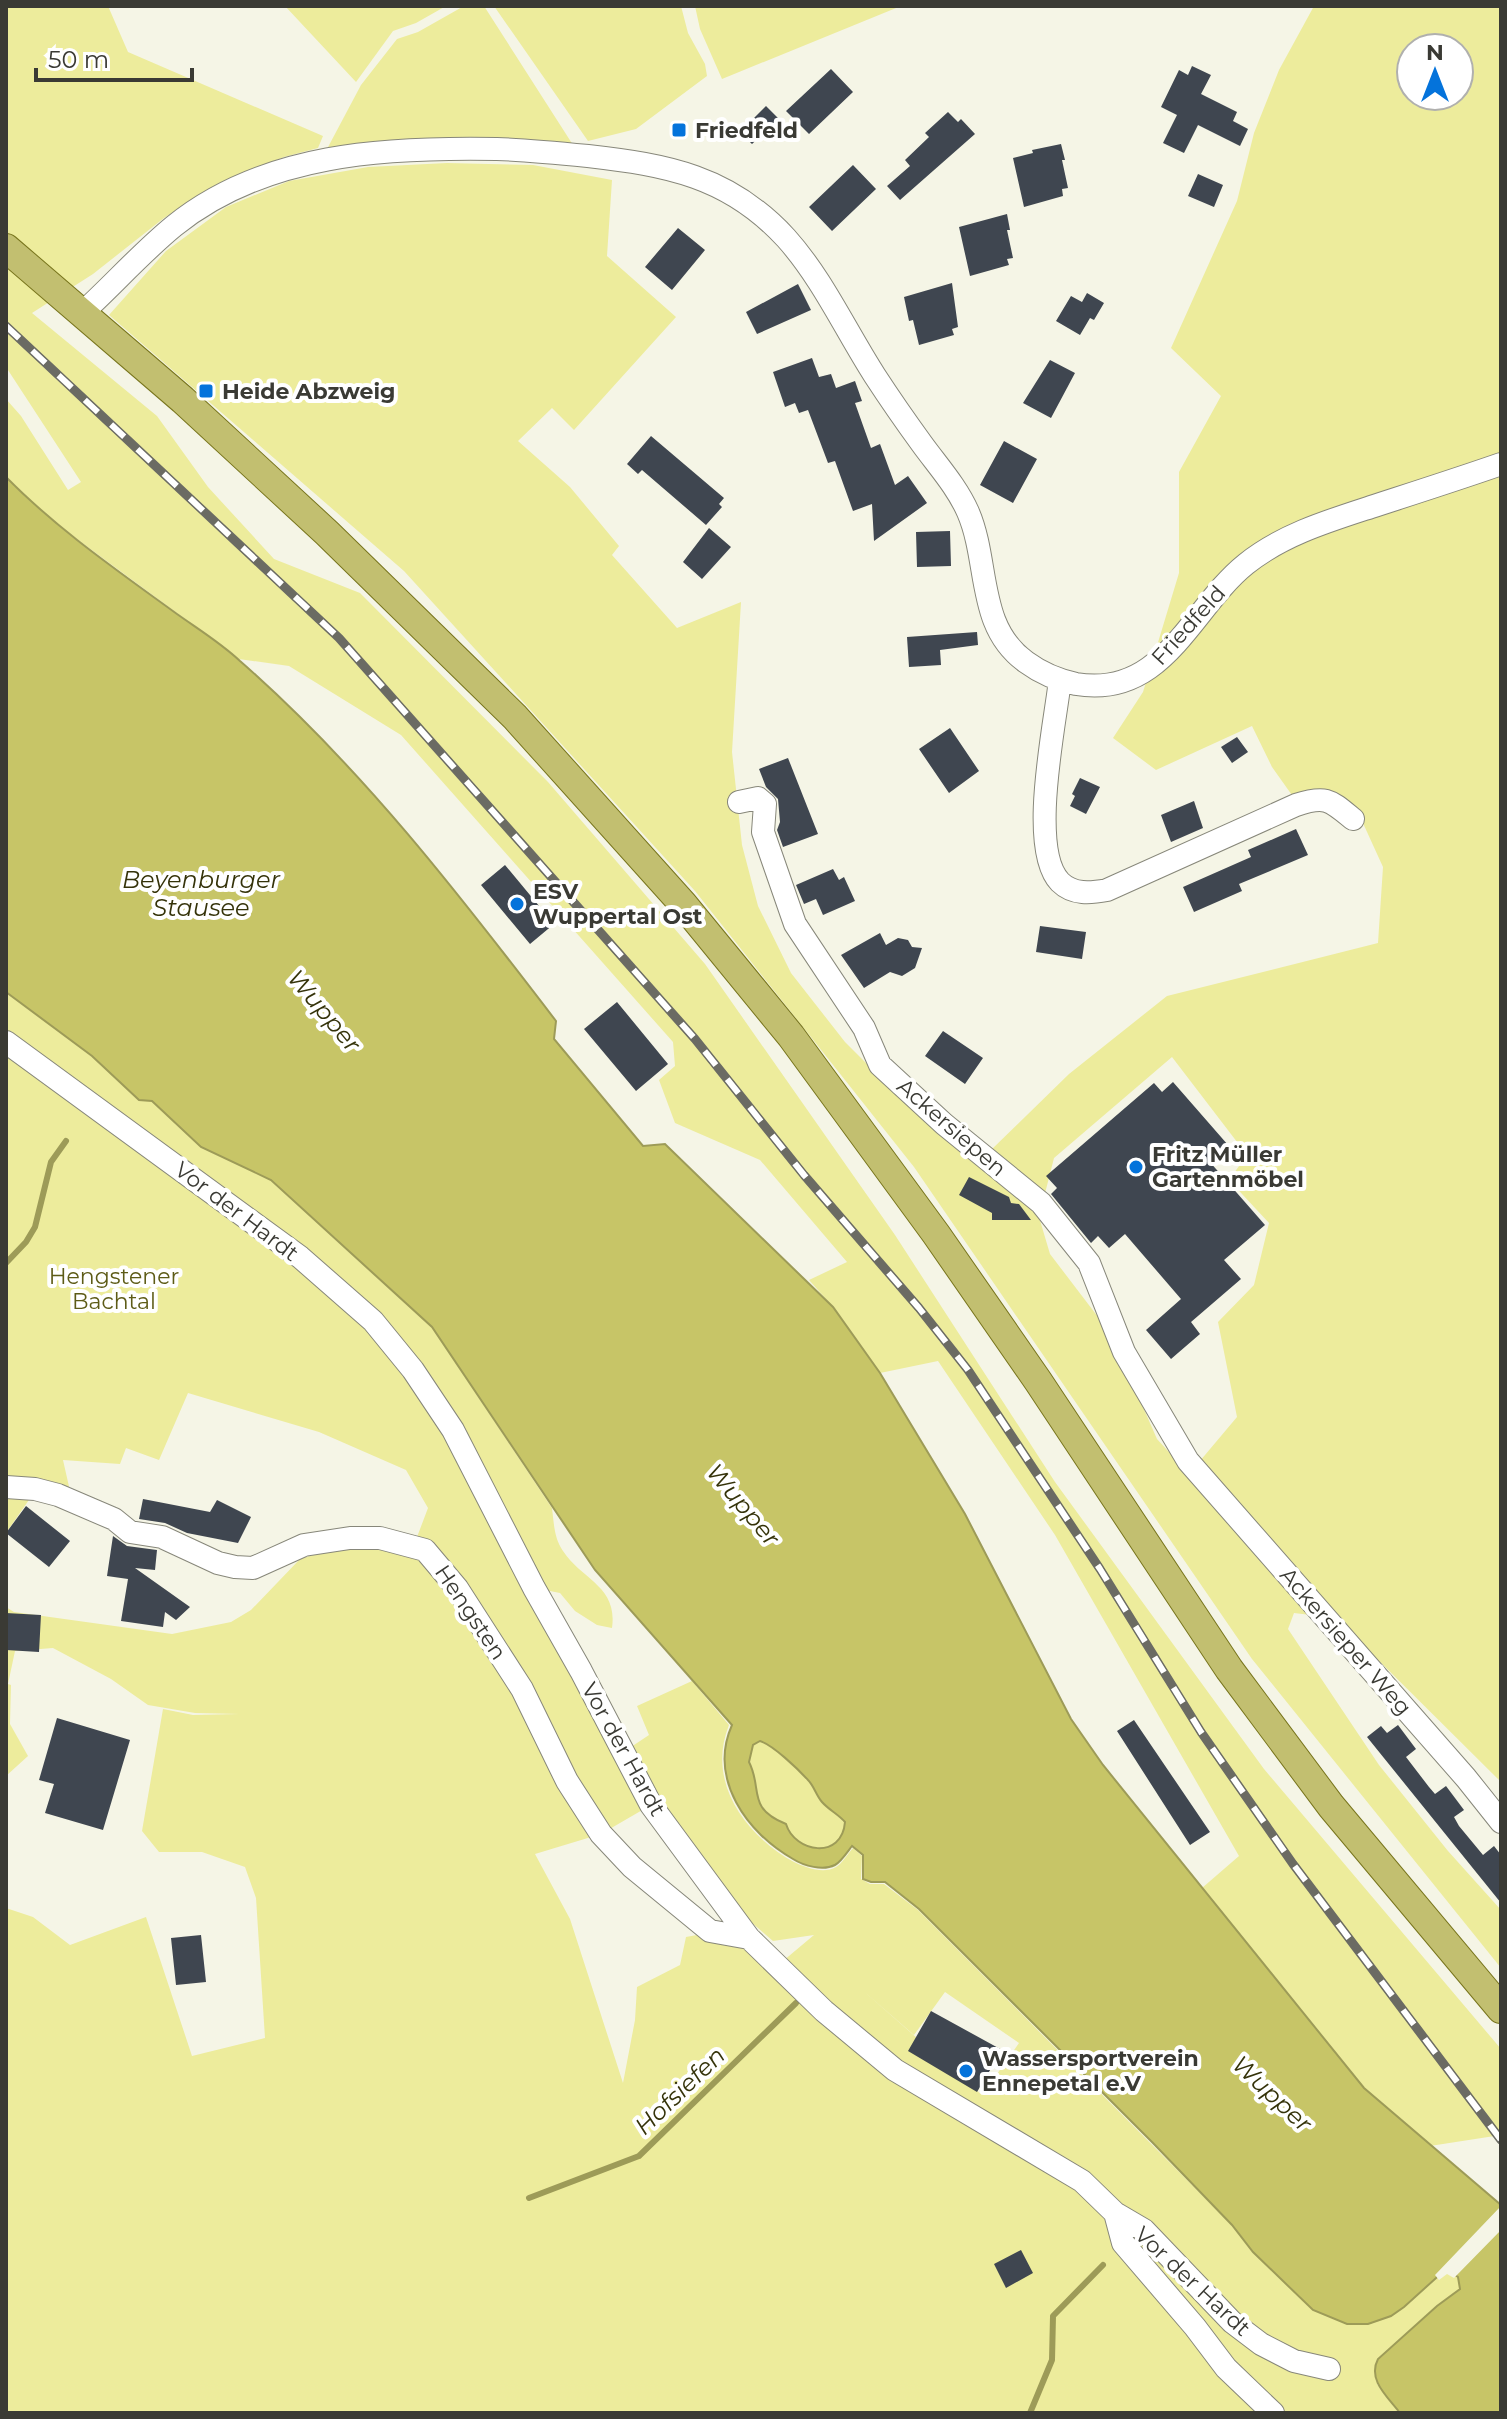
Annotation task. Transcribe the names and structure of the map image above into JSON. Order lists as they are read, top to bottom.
{
  "streets": {
    "street": [
      "Friedfeld",
      "Ackersiepen",
      "Vor der Hardt",
      "Hengsten",
      "Ackersieper Weg"
    ]
  },
  "crossings": [
    ["Ackersiepen", "Ackersieper Weg"],
    ["Vor der Hardt", "Hengsten"]
  ],
  "water": ["Beyenburger Stausee", "Wupper", "Hofsiefen"],
  "parks": ["Hengstener Bachtal"],
  "places": {
    "transit": ["Friedfeld", "Heide Abzweig"],
    "other": ["ESV Wuppertal Ost", "Fritz Müller Gartenmöbel", "Wassersportverein Ennepetal e.V"]
  },
  "scale_bar": "50 m",
  "north": "top"
}
